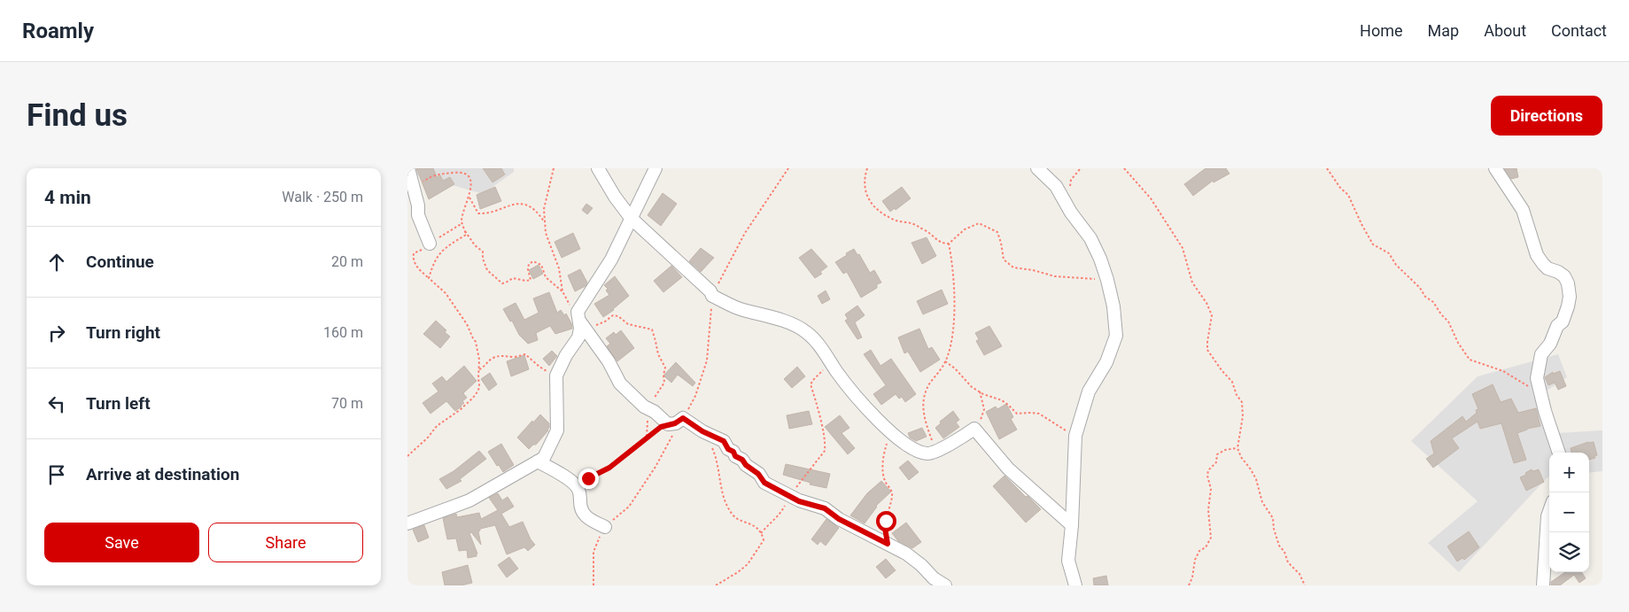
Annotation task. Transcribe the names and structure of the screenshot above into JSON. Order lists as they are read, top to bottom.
{
  "page": {
    "header": "Roamly",
    "nav": [
      "Home",
      "Map",
      "About",
      "Contact"
    ],
    "buttons": [
      "Directions",
      ["Save", "Share"]
    ],
    "title": "Find us",
    "heading": ["4 min", "Walk · 250 m"],
    "list": [
      ["Continue", "20 m"],
      ["Turn right", "160 m"],
      ["Turn left", "70 m"],
      "Arrive at destination"
    ],
    "map_buttons": ["+", "−"]
  }
}
